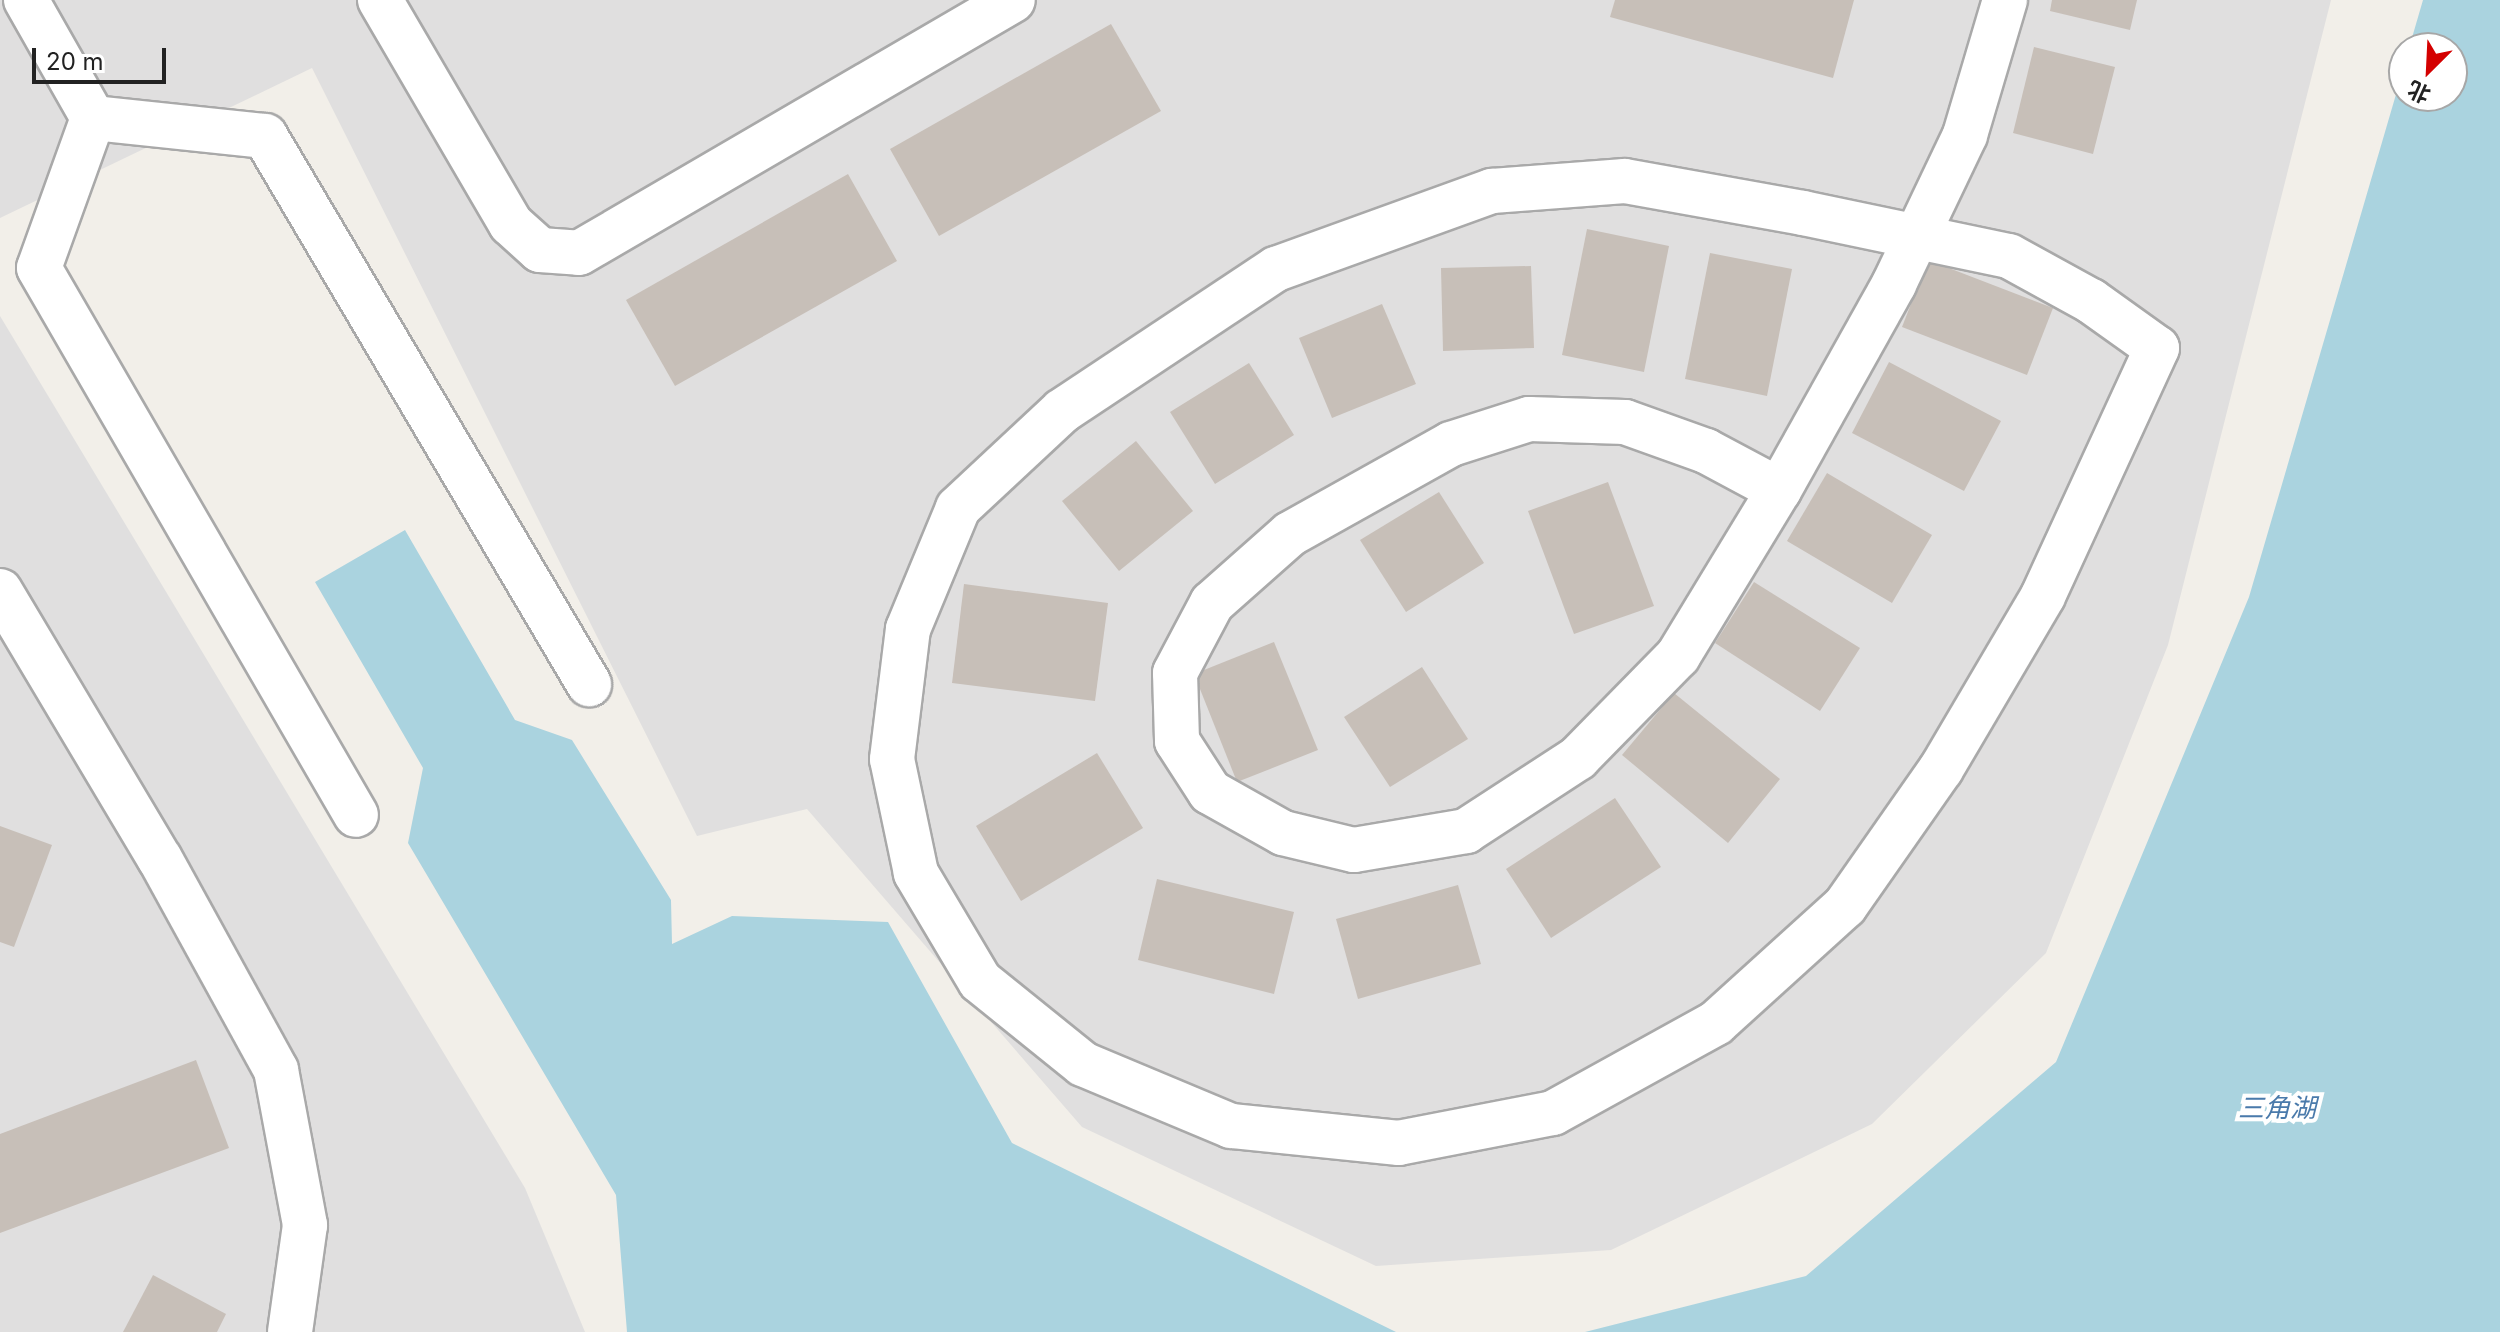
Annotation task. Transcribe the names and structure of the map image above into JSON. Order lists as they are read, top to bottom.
{
  "water": ["三角湖"],
  "scale_bar": "20 m",
  "north": "bottom left"
}
